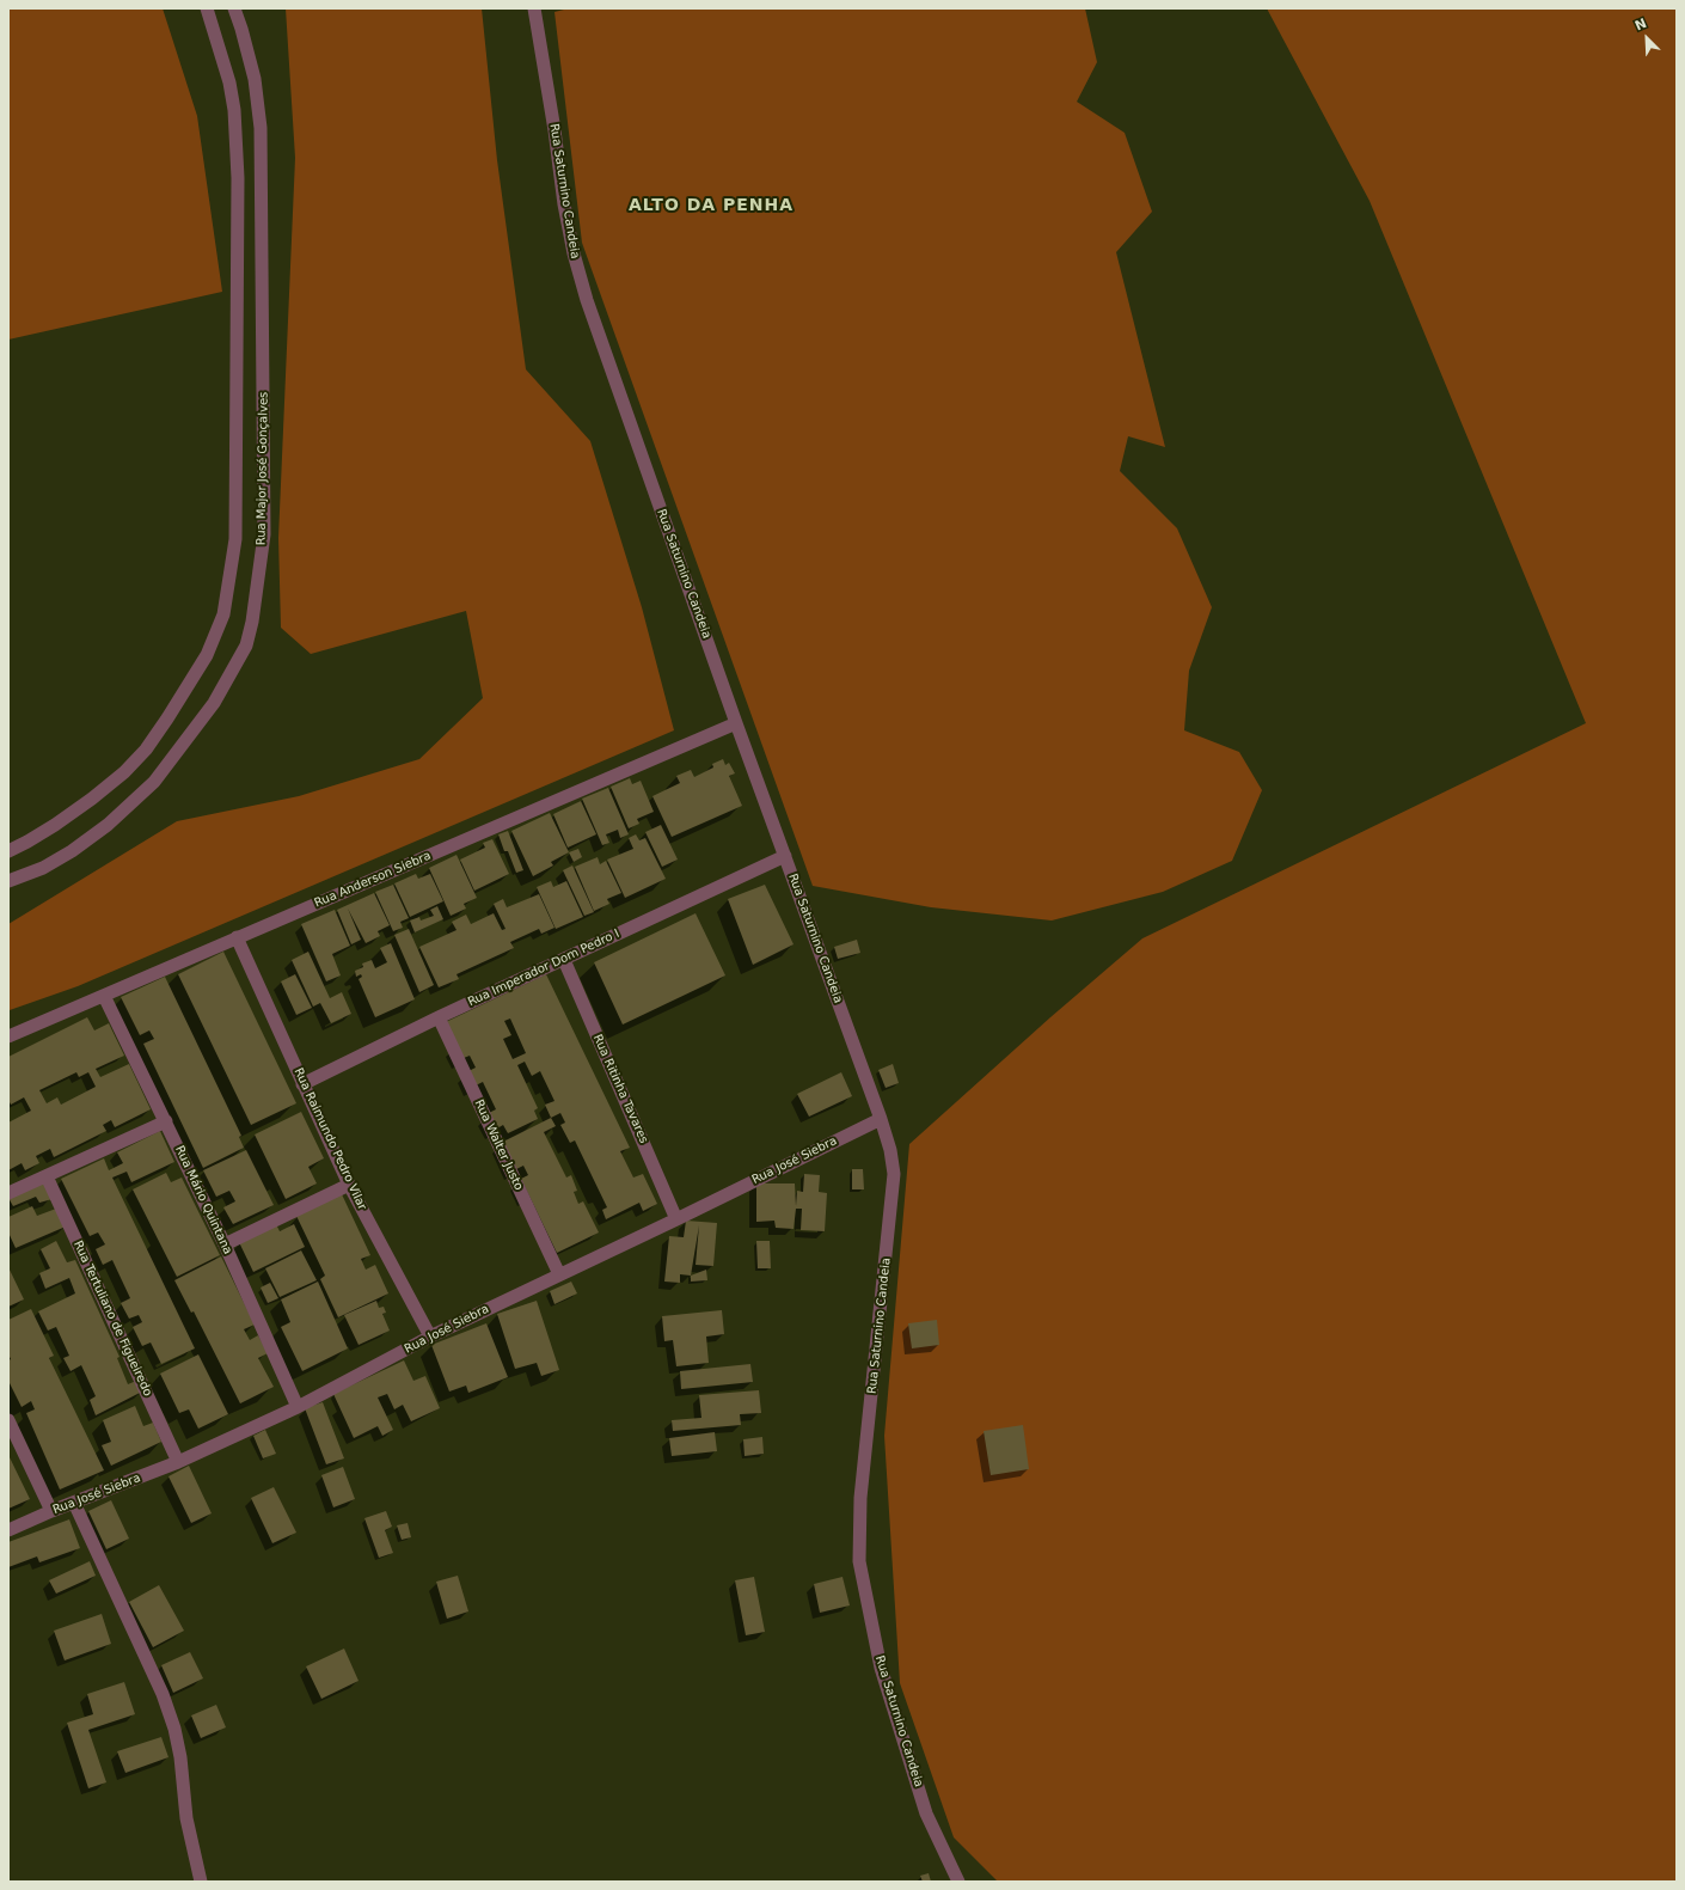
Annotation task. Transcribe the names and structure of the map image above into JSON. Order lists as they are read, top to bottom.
{
  "streets": {
    "street": [
      "Rua Saturnino Candeia",
      "Rua Major José Gonçalves",
      "Rua Anderson Siebra",
      "Rua Imperador Dom Pedro I",
      "Rua Ritinha Tavares",
      "Rua Raimundo Pedro Vilar",
      "Rua Walter Justo",
      "Rua José Siebra",
      "Rua Mário Quintana",
      "Rua Tertuliano de Figueiredo"
    ]
  },
  "crossings": [
    ["Rua Saturnino Candeia", "Rua Anderson Siebra"],
    ["Rua Saturnino Candeia", "Rua Imperador Dom Pedro I"],
    ["Rua Saturnino Candeia", "Rua José Siebra"],
    ["Rua Anderson Siebra", "Rua Raimundo Pedro Vilar"],
    ["Rua Anderson Siebra", "Rua Mário Quintana"],
    ["Rua Imperador Dom Pedro I", "Rua Ritinha Tavares"],
    ["Rua Imperador Dom Pedro I", "Rua Raimundo Pedro Vilar"],
    ["Rua Imperador Dom Pedro I", "Rua Walter Justo"],
    ["Rua Ritinha Tavares", "Rua José Siebra"],
    ["Rua Raimundo Pedro Vilar", "Rua José Siebra"],
    ["Rua Walter Justo", "Rua José Siebra"],
    ["Rua José Siebra", "Rua Mário Quintana"],
    ["Rua José Siebra", "Rua Tertuliano de Figueiredo"]
  ],
  "districts": ["ALTO DA PENHA"],
  "north": "top left"
}
